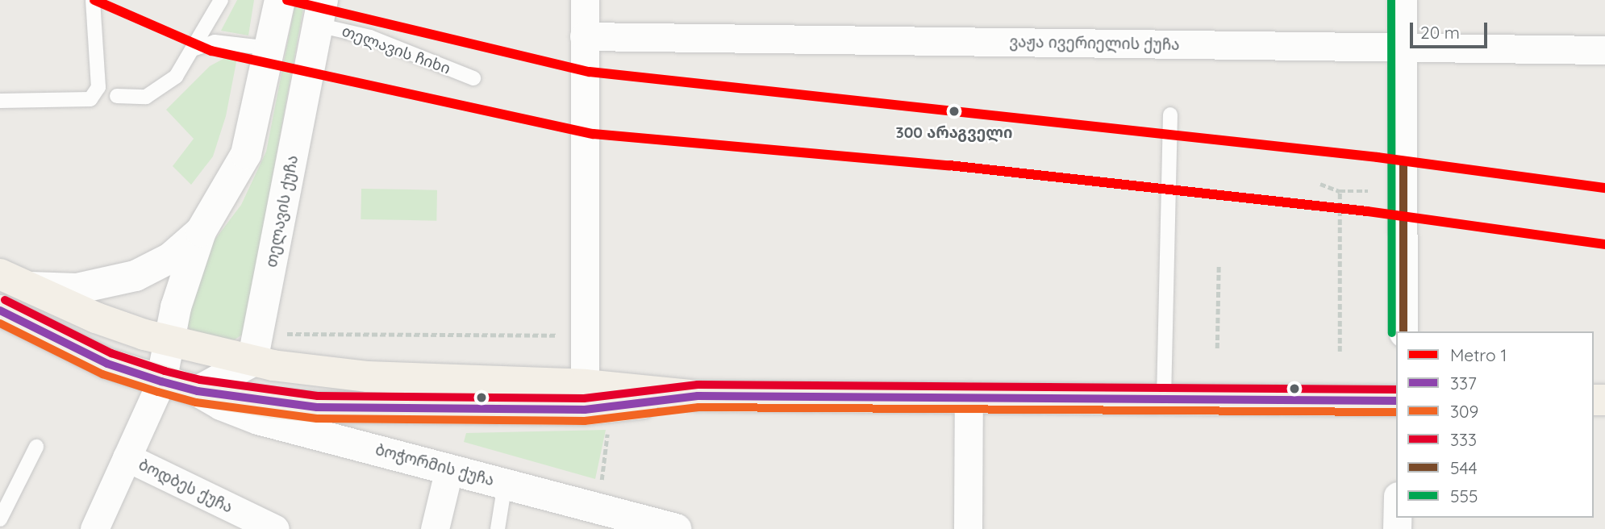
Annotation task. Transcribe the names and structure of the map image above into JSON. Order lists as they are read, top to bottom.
{
  "streets": {
    "street": [
      "ვაჟა ივერიელის ქუჩა",
      "თელავის ქუჩა",
      "ბოჭორმის ქუჩა",
      "ბოდბეს ქუჩა"
    ],
    "lane": ["თელავის ჩიხი"]
  },
  "crossings": [
    ["თელავის ჩიხი", "თელავის ქუჩა"]
  ],
  "places": ["300 არაგველი"],
  "lines": [
    "metro line 1",
    "transit line 555",
    "transit line 544",
    "transit line 333",
    "transit line 337",
    "transit line 309"
  ],
  "legend": [
    "Metro 1",
    "337",
    "309",
    "333",
    "544",
    "555"
  ],
  "scale_bar": "20 m"
}
